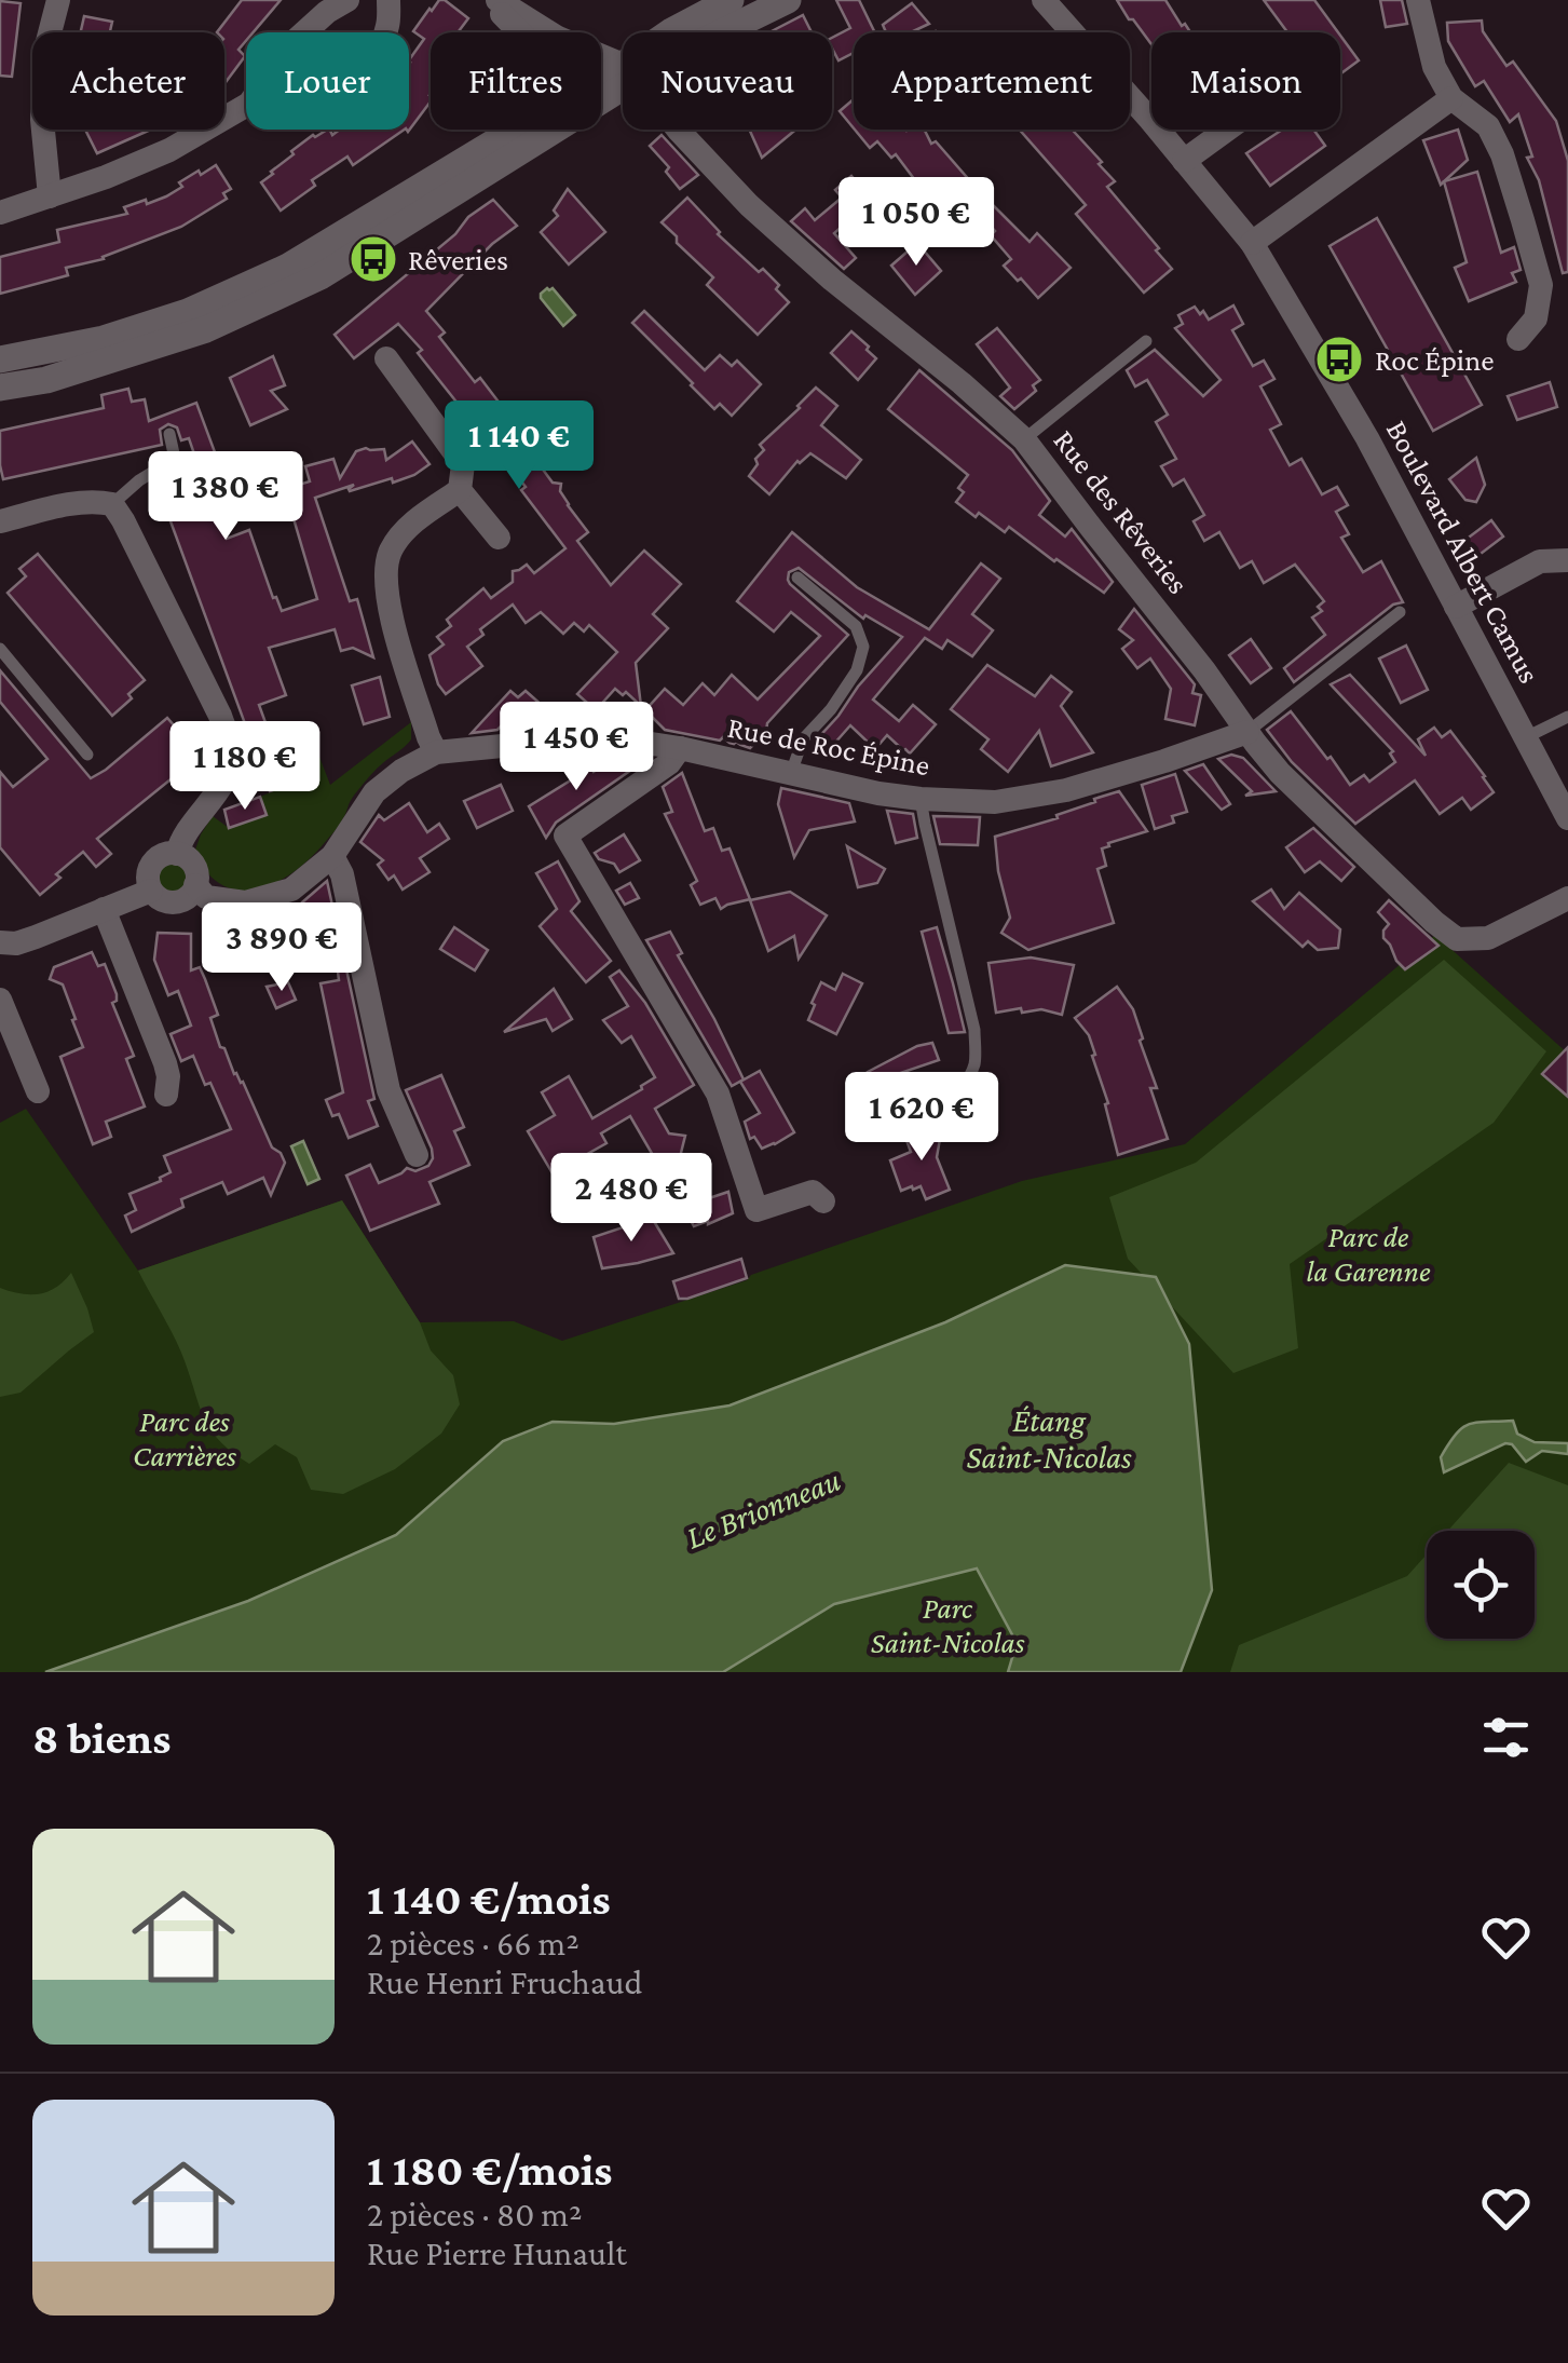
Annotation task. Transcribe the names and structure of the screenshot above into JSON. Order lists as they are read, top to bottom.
{
  "streets": {
    "street": ["Rue des Rêveries", "Boulevard Albert Camus", "Rue de Roc Épine"]
  },
  "crossings": [
    ["Rue des Rêveries", "Rue de Roc Épine"]
  ],
  "water": ["Étang Saint-Nicolas", "Le Brionneau"],
  "parks": ["Parc de la Garenne", "Parc des Carrières", "Parc Saint-Nicolas"],
  "places": {
    "bus stop": ["Rêveries", "Roc Épine"]
  },
  "page": {
    "chip": [
      "Acheter",
      "Louer",
      "Filtres",
      "Nouveau",
      "Appartement",
      "Maison"
    ],
    "price": [
      "1 050 €",
      "1 140 €",
      "1 380 €",
      "1 450 €",
      "1 180 €",
      "3 890 €",
      "1 620 €",
      "2 480 €"
    ],
    "heading": "8 biens",
    "list": [
      {
        "name": "1 140 €/mois",
        "note": "2 pièces · 66 m² · Rue Henri Fruchaud"
      },
      {
        "name": "1 180 €/mois",
        "note": "2 pièces · 80 m² · Rue Pierre Hunault"
      }
    ]
  }
}
